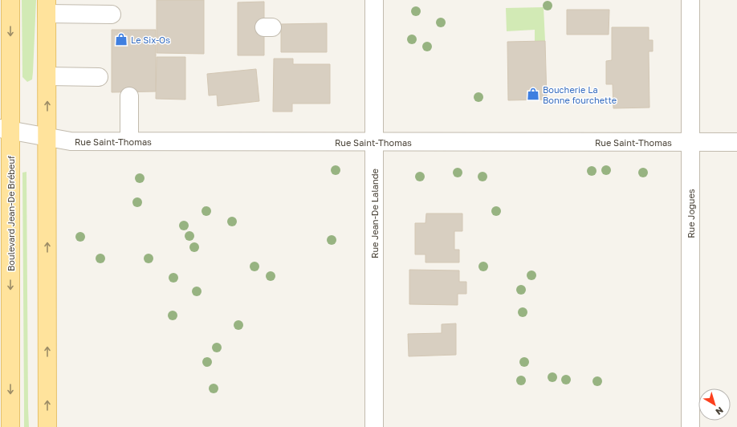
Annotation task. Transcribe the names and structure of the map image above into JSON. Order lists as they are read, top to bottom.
{
  "streets": {
    "main road": ["Boulevard Jean-De Brébeuf"],
    "street": ["Rue Saint-Thomas", "Rue Jean-De Lalande", "Rue Jogues"]
  },
  "crossings": [
    ["Rue Saint-Thomas", "Boulevard Jean-De Brébeuf"],
    ["Rue Saint-Thomas", "Rue Jean-De Lalande"],
    ["Rue Saint-Thomas", "Rue Jogues"]
  ],
  "places": {
    "shop": ["Le Six-Os", "Boucherie La Bonne fourchette"]
  },
  "north": "bottom right"
}
